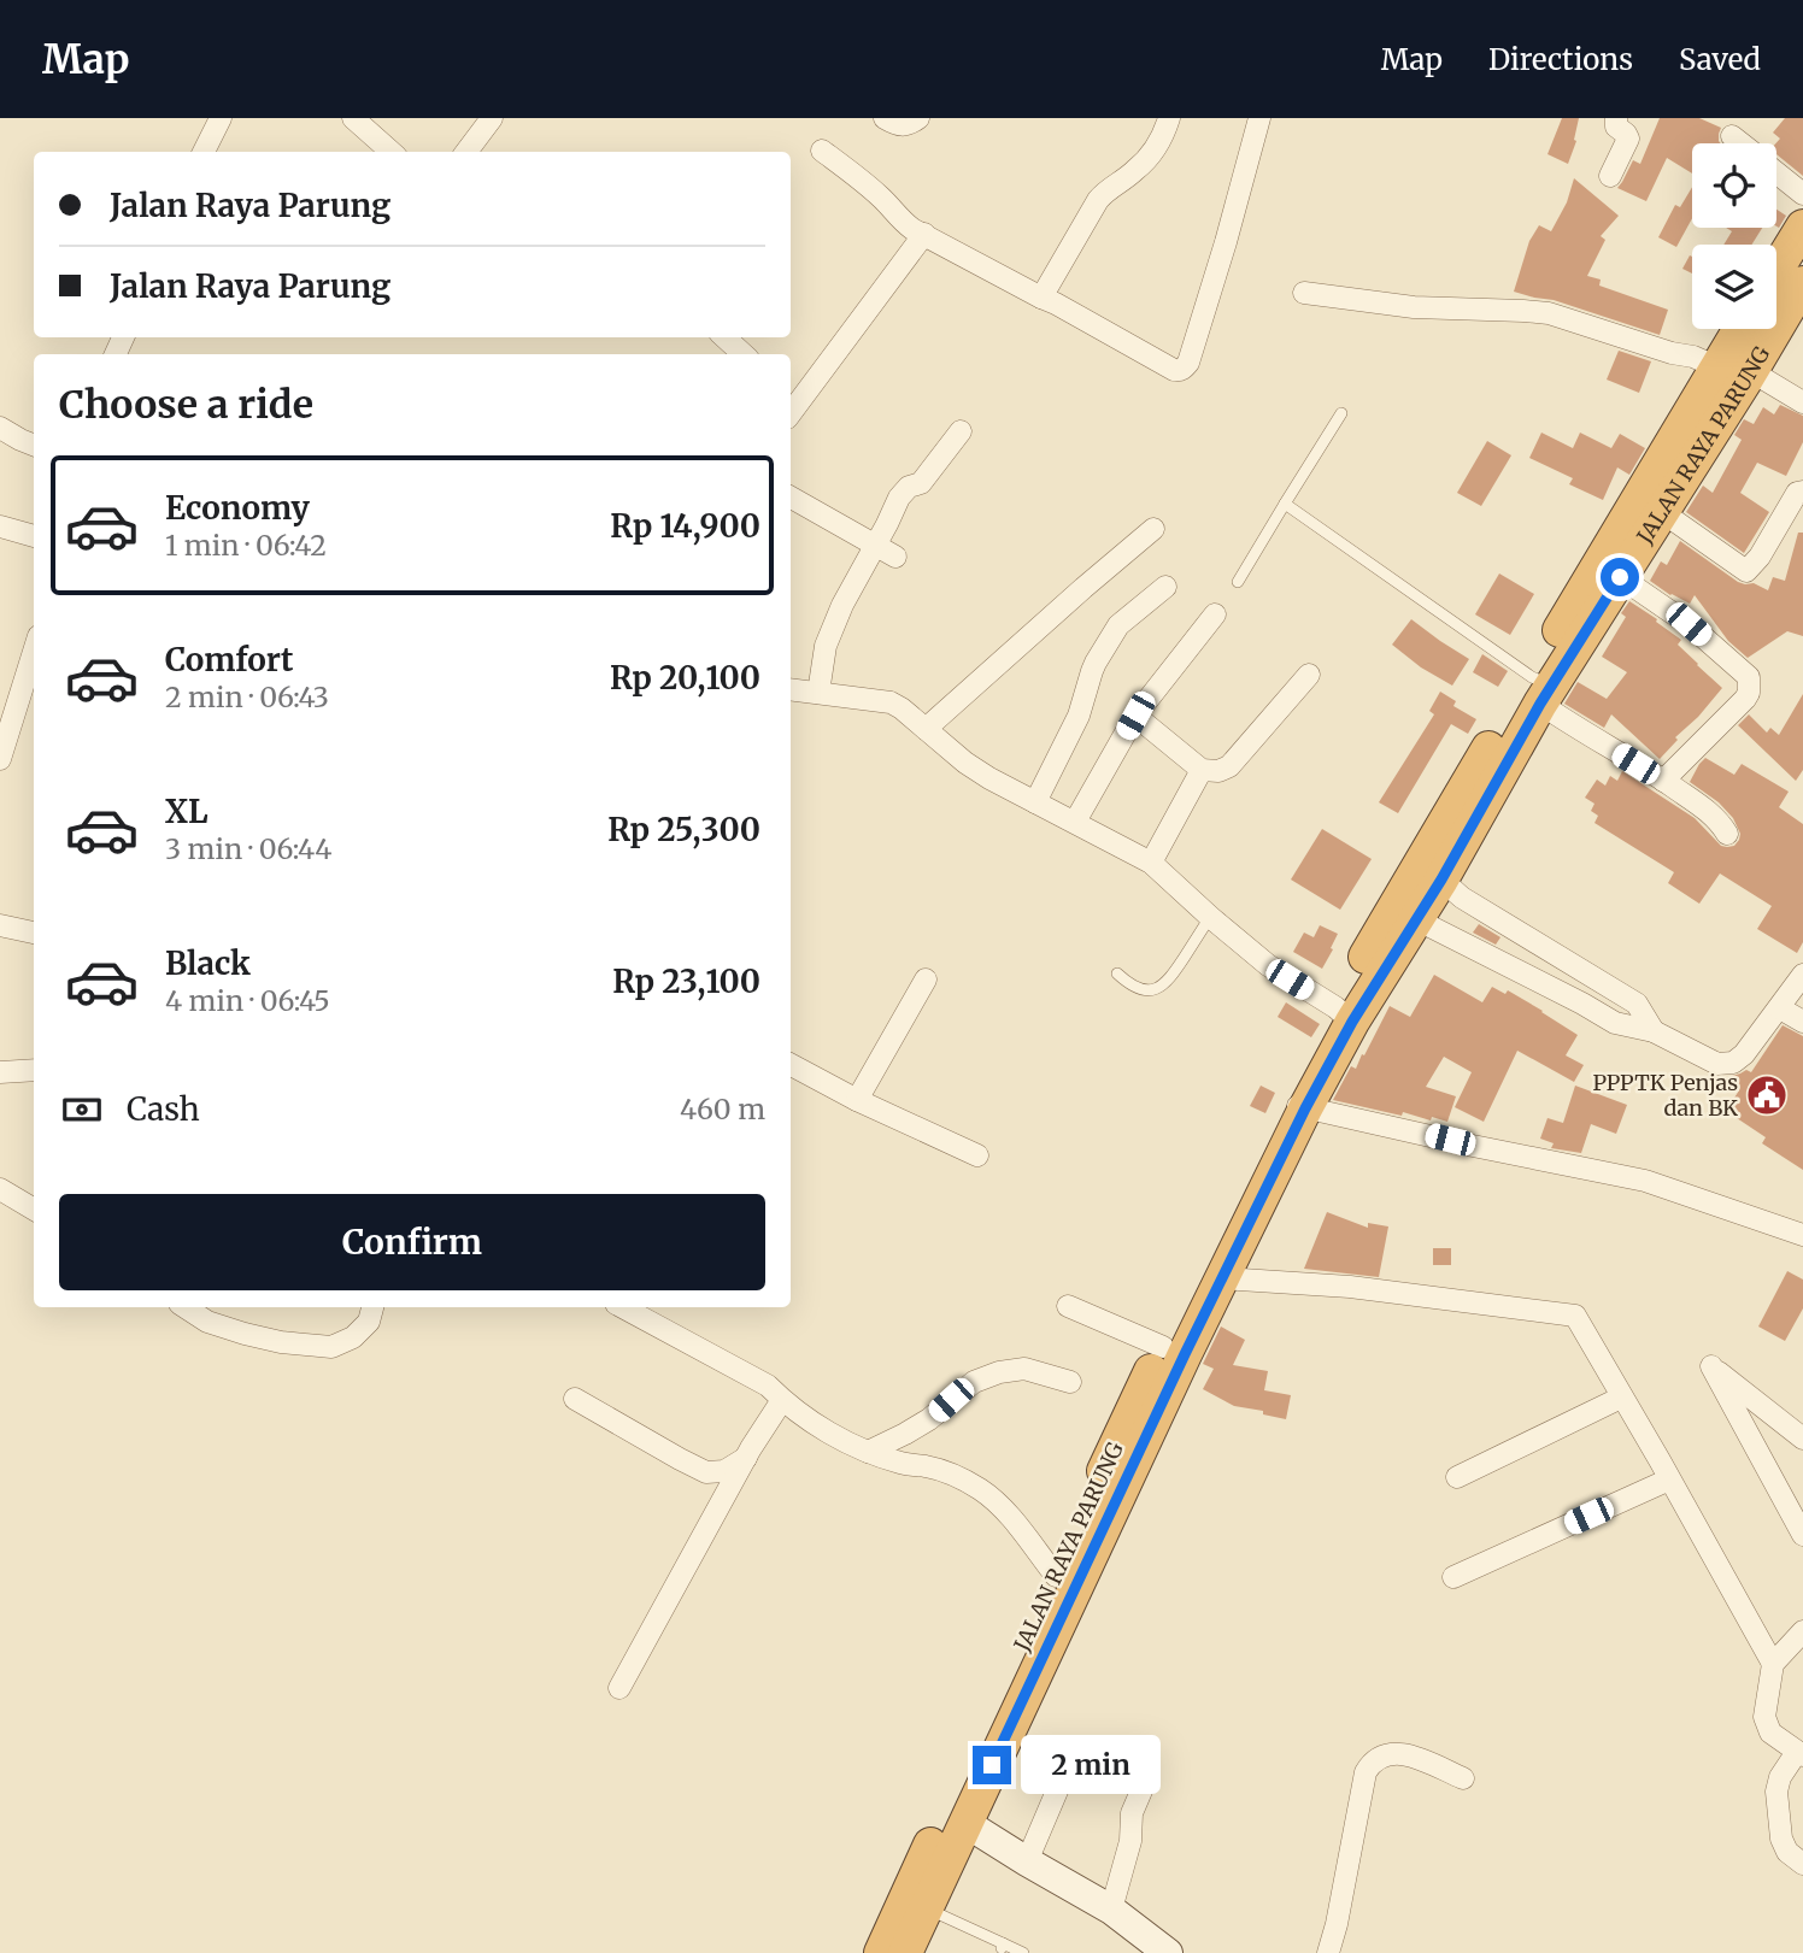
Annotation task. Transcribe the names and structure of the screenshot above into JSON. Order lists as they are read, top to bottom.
{
  "streets": {
    "highway": ["JALAN RAYA PARUNG"]
  },
  "places": {
    "public building": ["PPPTK Penjas dan BK"]
  },
  "page": {
    "header": "Map",
    "nav": ["Map", "Directions", "Saved"],
    "banner": ["Jalan Raya Parung", "Jalan Raya Parung"],
    "heading": "Choose a ride",
    "list": [
      {
        "name": "Economy",
        "note": "1 min · 06:42",
        "value": "Rp 14,900"
      },
      {
        "name": "Comfort",
        "note": "2 min · 06:43",
        "value": "Rp 20,100"
      },
      {
        "name": "XL",
        "note": "3 min · 06:44",
        "value": "Rp 25,300"
      },
      {
        "name": "Black",
        "note": "4 min · 06:45",
        "value": "Rp 23,100"
      }
    ],
    "pay": ["Cash", "460 m"],
    "buttons": "Confirm",
    "bubble": "2 min"
  }
}
